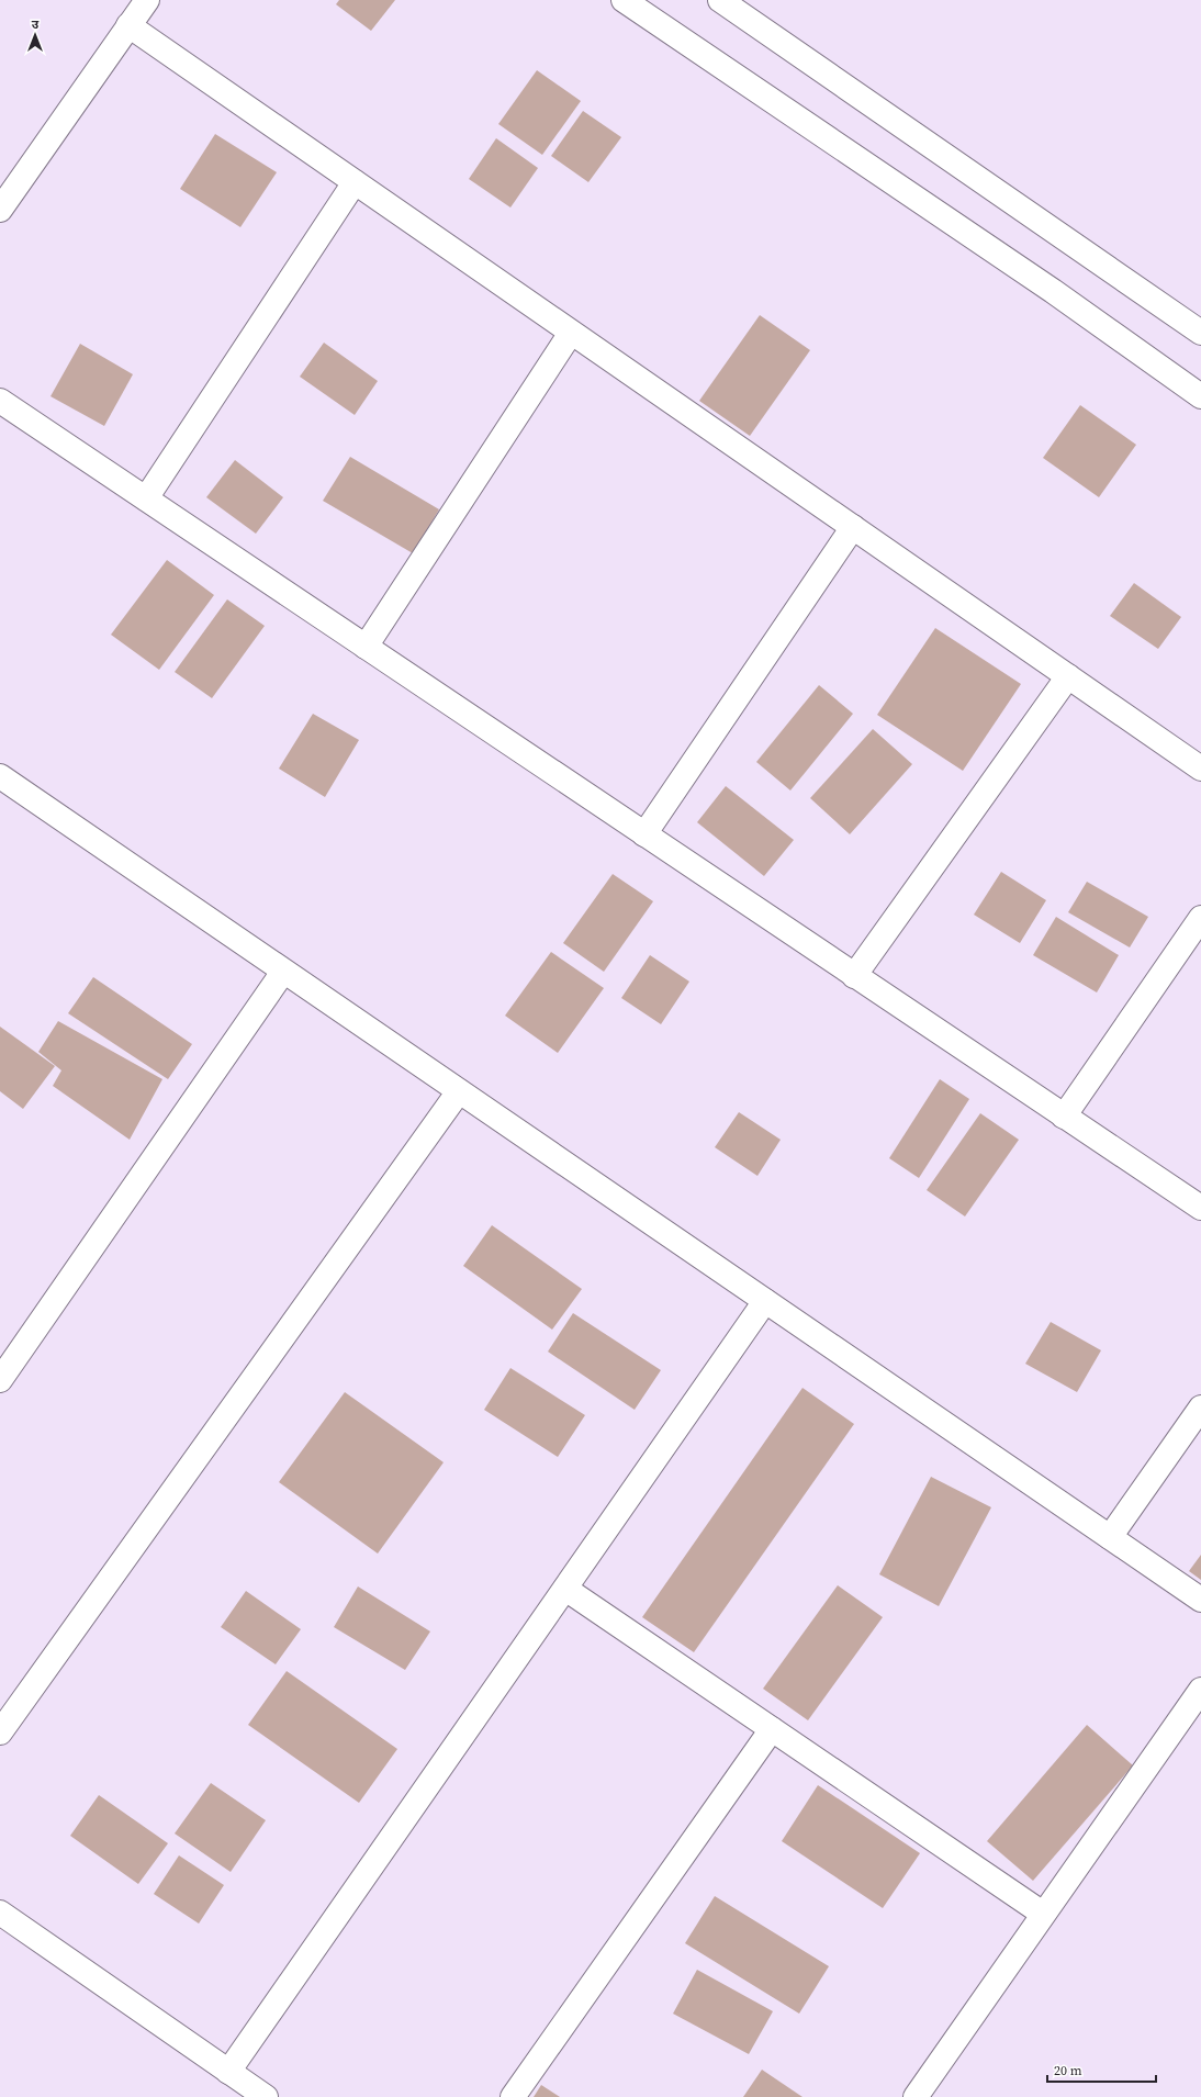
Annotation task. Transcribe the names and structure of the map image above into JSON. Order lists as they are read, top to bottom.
{
  "scale_bar": "20 m",
  "north": "top"
}
